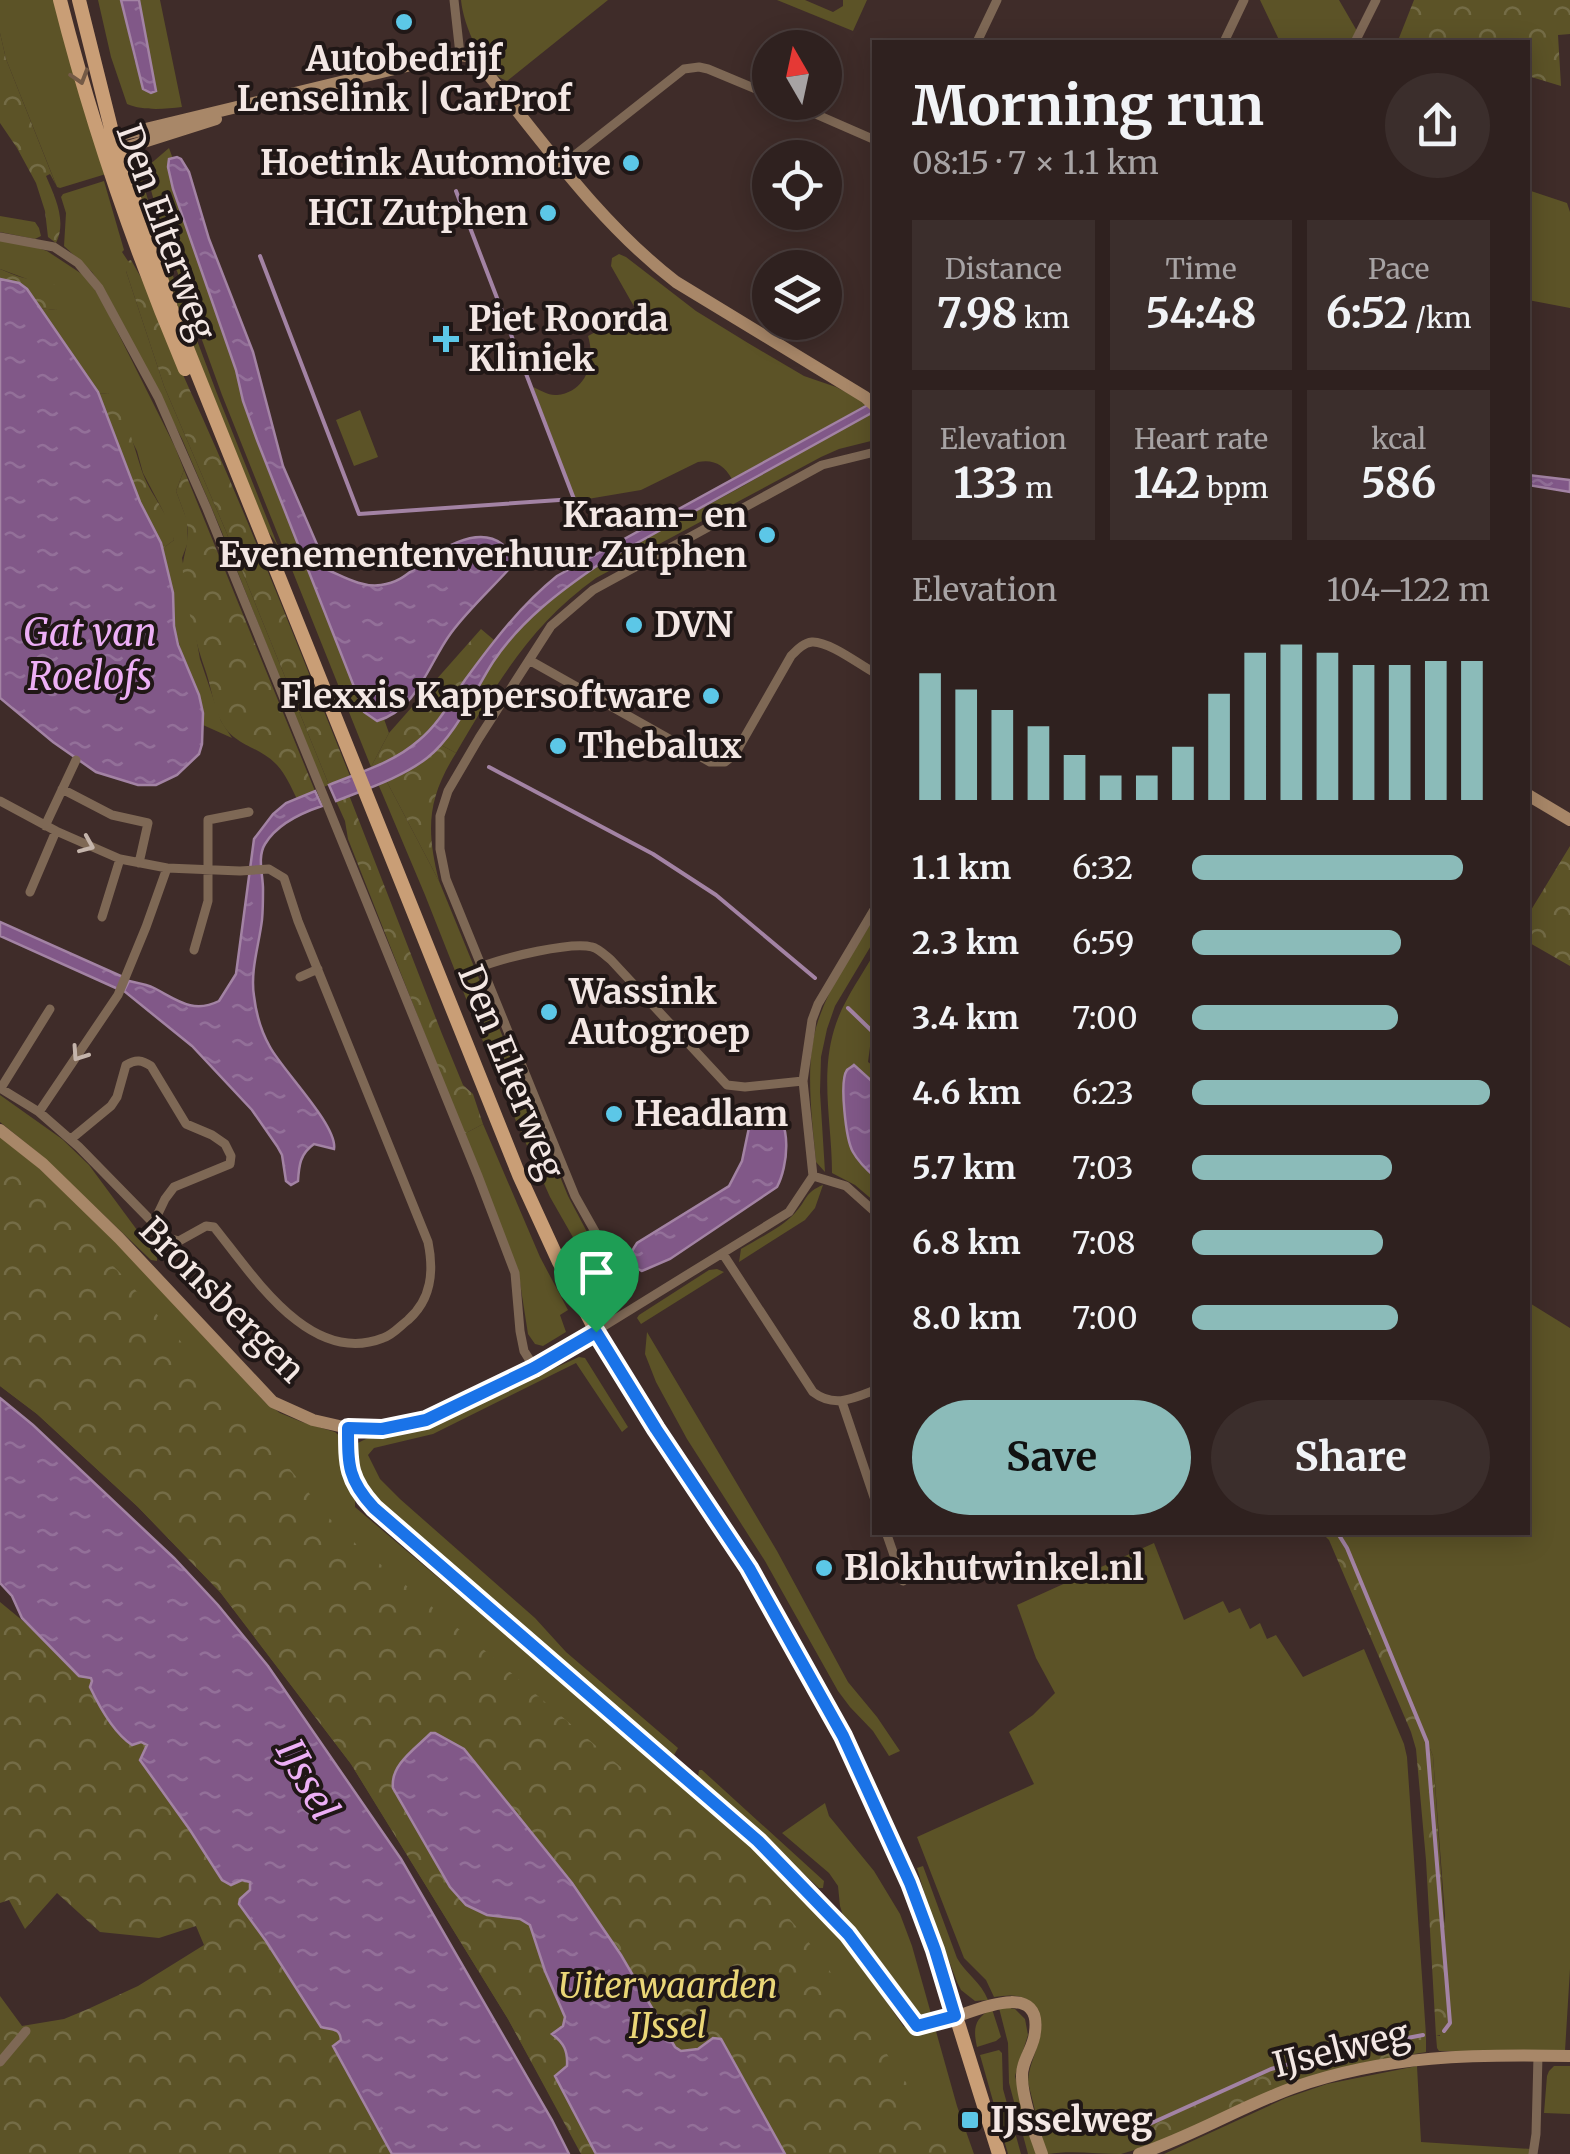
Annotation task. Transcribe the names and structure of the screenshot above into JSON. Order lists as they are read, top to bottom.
{
  "streets": {
    "main road": ["Den Elterweg"],
    "street": ["Bronsbergen", "IJselweg"]
  },
  "crossings": [
    ["Den Elterweg", "Bronsbergen"]
  ],
  "water": ["Gat van Roelofs", "IJssel"],
  "parks": ["Uiterwaarden IJssel"],
  "places": {
    "other": [
      "Autobedrijf Lenselink | CarProf",
      "Hoetink Automotive",
      "HCI Zutphen",
      "Kraam- en Evenementenverhuur Zutphen",
      "DVN",
      "Flexxis Kappersoftware",
      "Thebalux",
      "Wassink Autogroep",
      "Headlam",
      "Blokhutwinkel.nl"
    ],
    "health": ["Piet Roorda Kliniek"],
    "transit": ["IJsselweg"]
  },
  "north": "top",
  "page": {
    "heading": ["Morning run", "08:15 · 7 × 1.1 km"],
    "stats": [
      ["Distance", "7.98 km"],
      ["Time", "54:48"],
      ["Pace", "6:52 /km"],
      ["Elevation", "133 m"],
      ["Heart rate", "142 bpm"],
      ["kcal", "586"]
    ],
    "chart": ["Elevation", "104–122 m"],
    "list": [
      {
        "name": "1.1 km",
        "note": "6:32"
      },
      {
        "name": "2.3 km",
        "note": "6:59"
      },
      {
        "name": "3.4 km",
        "note": "7:00"
      },
      {
        "name": "4.6 km",
        "note": "6:23"
      },
      {
        "name": "5.7 km",
        "note": "7:03"
      },
      {
        "name": "6.8 km",
        "note": "7:08"
      },
      {
        "name": "8.0 km",
        "note": "7:00"
      }
    ],
    "buttons": ["Save", "Share"]
  }
}
